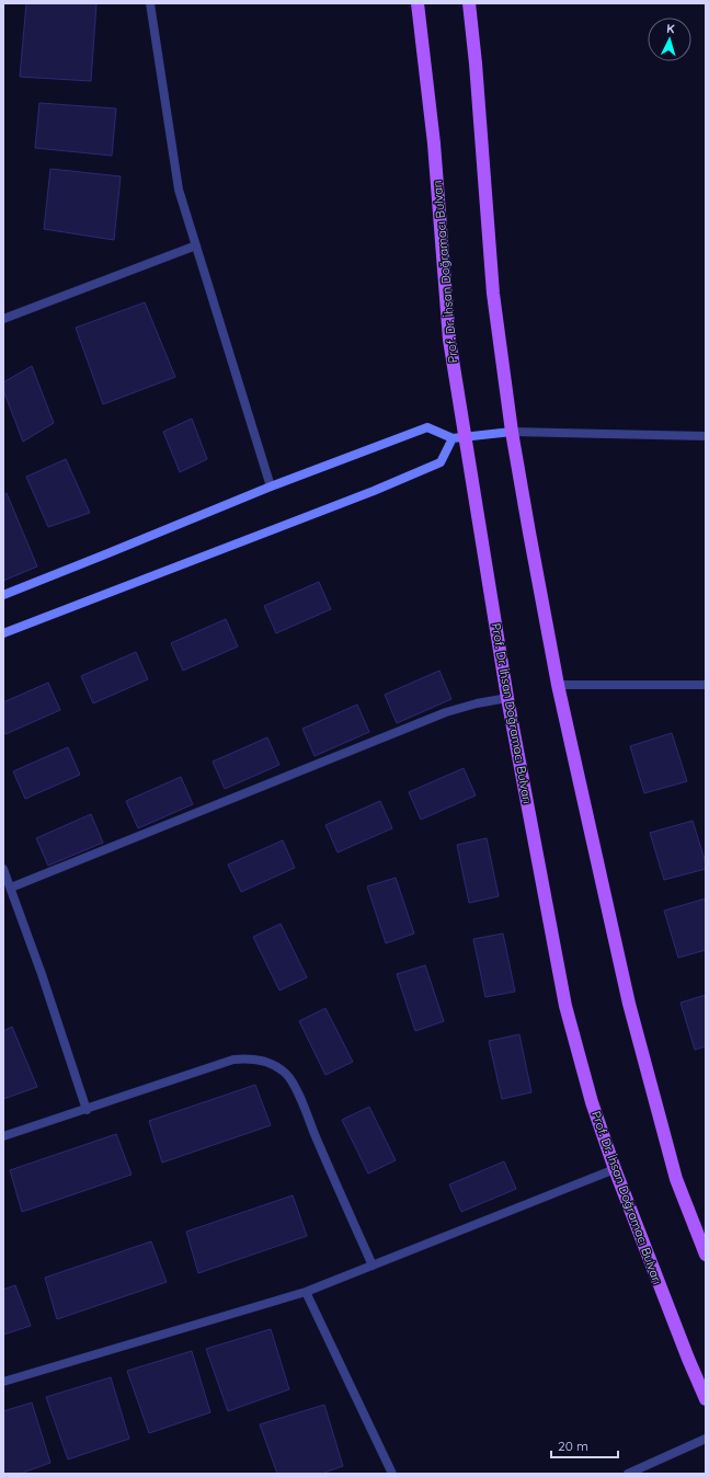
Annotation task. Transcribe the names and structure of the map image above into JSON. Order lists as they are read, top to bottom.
{
  "streets": {
    "main road": ["Prof. Dr. İhsan Doğramacı Bulvarı"]
  },
  "scale_bar": "20 m",
  "north": "top"
}
